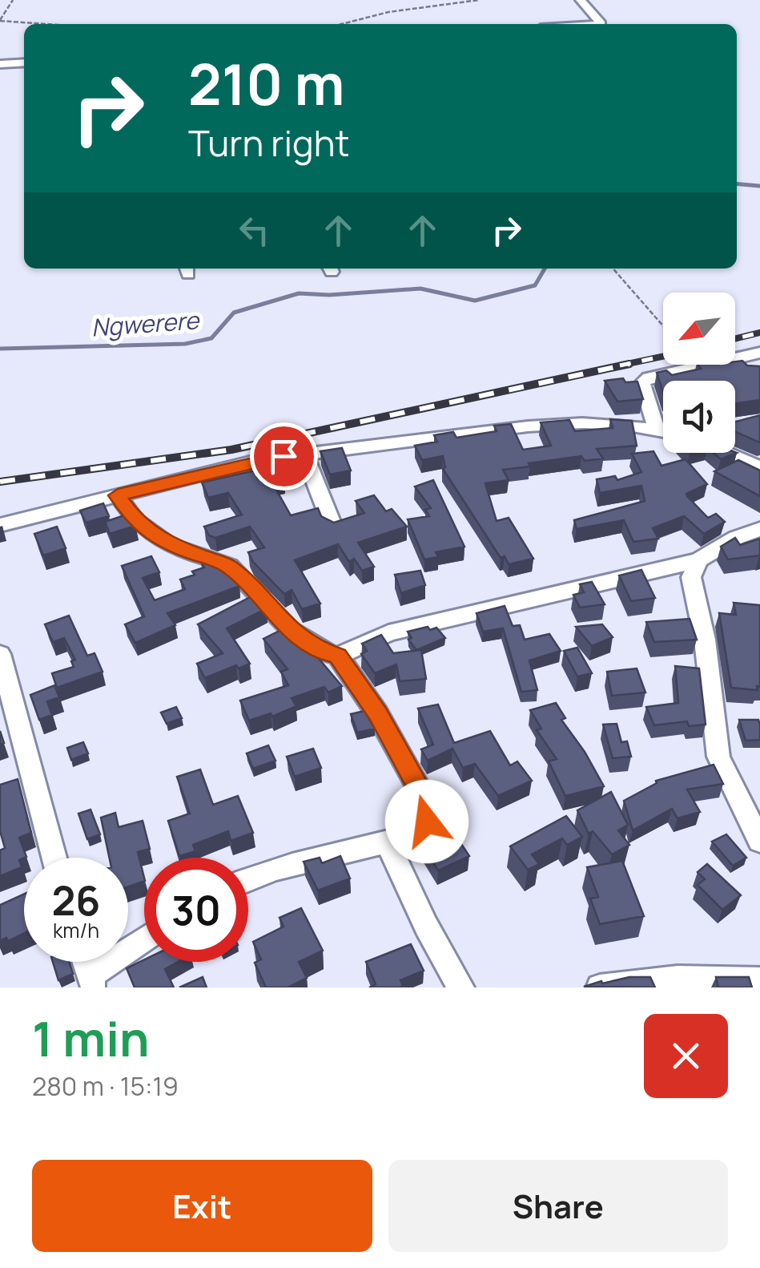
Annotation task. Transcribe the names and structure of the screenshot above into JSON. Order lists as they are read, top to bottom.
{
  "water": ["Ngwerere"],
  "north": "bottom left",
  "page": {
    "turn": ["210 m", "Turn right"],
    "speed": "26 km/h",
    "limit": "30",
    "heading": ["1 min", "280 m · 15:19"],
    "buttons": ["Exit", "Share"]
  }
}
